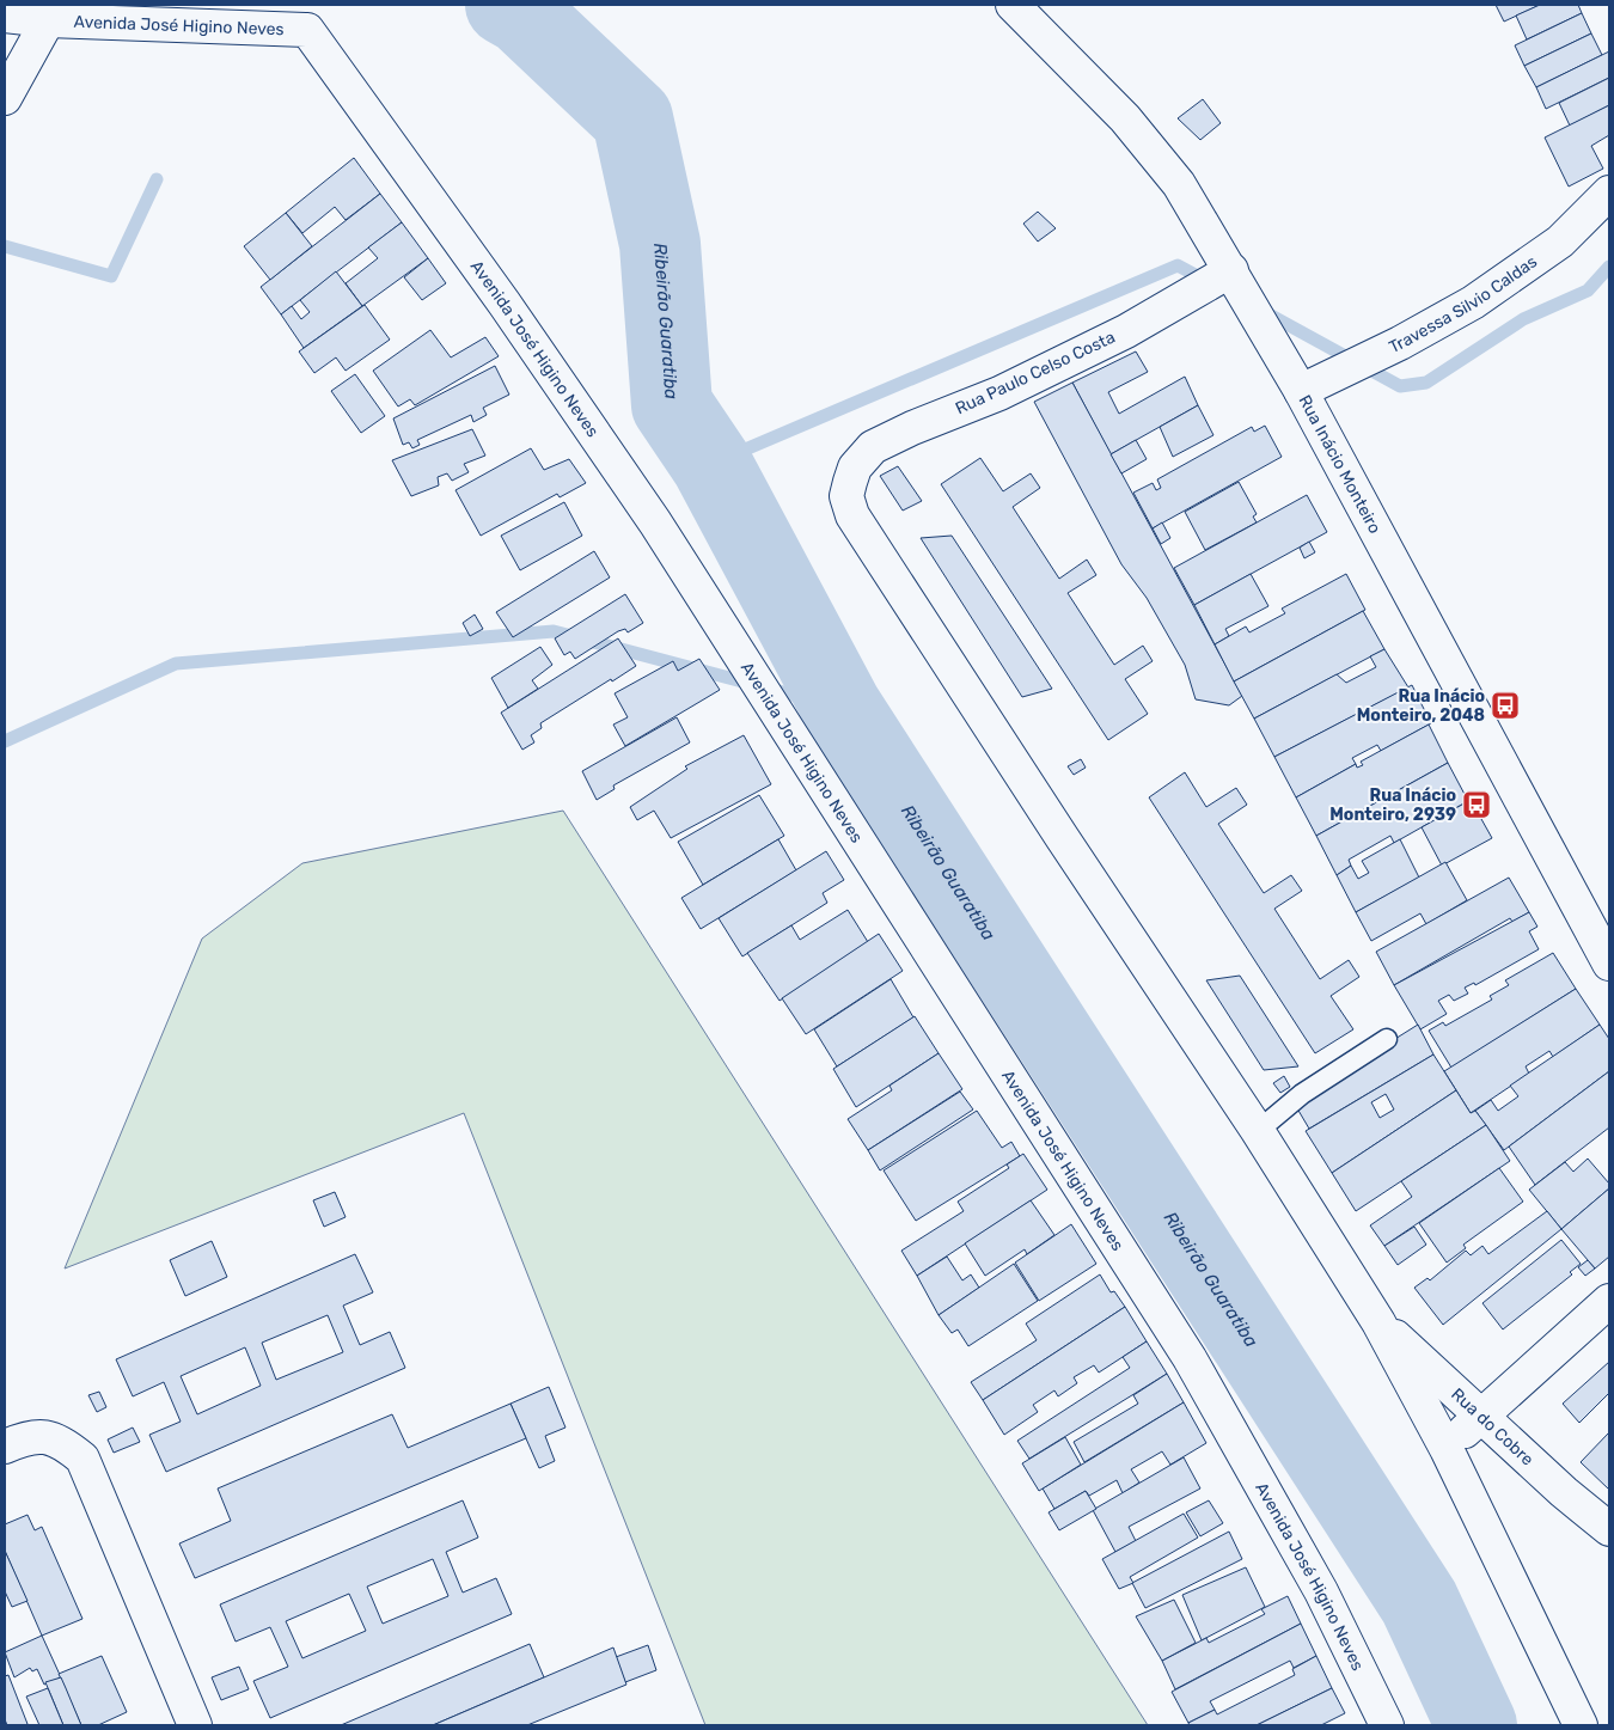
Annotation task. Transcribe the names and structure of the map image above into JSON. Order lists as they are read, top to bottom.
{
  "streets": {
    "street": [
      "Avenida José Higino Neves",
      "Travessa Silvio Caldas",
      "Rua Paulo Celso Costa",
      "Rua Inácio Monteiro",
      "Rua do Cobre"
    ]
  },
  "crossings": [
    ["Travessa Silvio Caldas", "Rua Inácio Monteiro"],
    ["Rua Paulo Celso Costa", "Rua Inácio Monteiro"]
  ],
  "water": ["Ribeirão Guaratiba"],
  "places": {
    "bus stop": ["Rua Inácio Monteiro, 2048", "Rua Inácio Monteiro, 2939"]
  }
}
